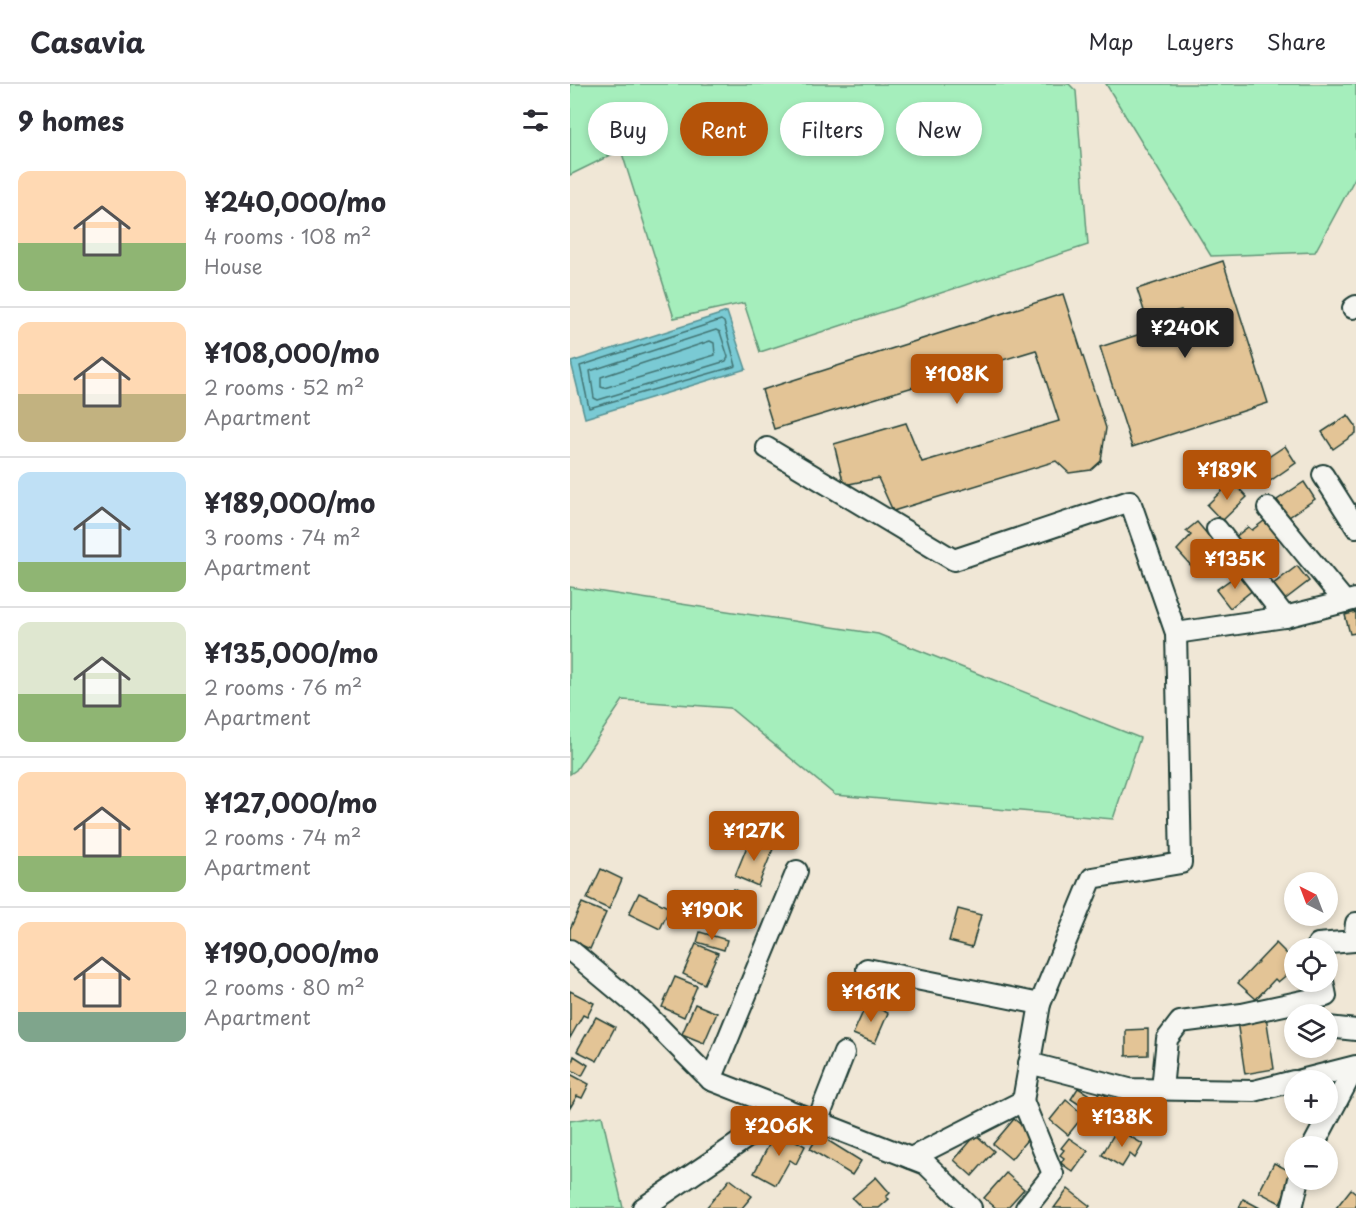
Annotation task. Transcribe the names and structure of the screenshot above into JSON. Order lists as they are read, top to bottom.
{
  "north": "top left",
  "page": {
    "header": "Casavia",
    "nav": ["Map", "Layers", "Share"],
    "heading": "9 homes",
    "chip": [
      "Buy",
      "Rent",
      "Filters",
      "New"
    ],
    "list": [
      {
        "name": "¥240,000/mo",
        "note": "4 rooms · 108 m² · House"
      },
      {
        "name": "¥108,000/mo",
        "note": "2 rooms · 52 m² · Apartment"
      },
      {
        "name": "¥189,000/mo",
        "note": "3 rooms · 74 m² · Apartment"
      },
      {
        "name": "¥135,000/mo",
        "note": "2 rooms · 76 m² · Apartment"
      },
      {
        "name": "¥127,000/mo",
        "note": "2 rooms · 74 m² · Apartment"
      },
      {
        "name": "¥190,000/mo",
        "note": "2 rooms · 80 m² · Apartment"
      }
    ],
    "price": [
      "¥240K",
      "¥108K",
      "¥189K",
      "¥135K",
      "¥127K",
      "¥190K",
      "¥161K",
      "¥138K",
      "¥206K"
    ],
    "map_buttons": ["+", "−"]
  }
}
